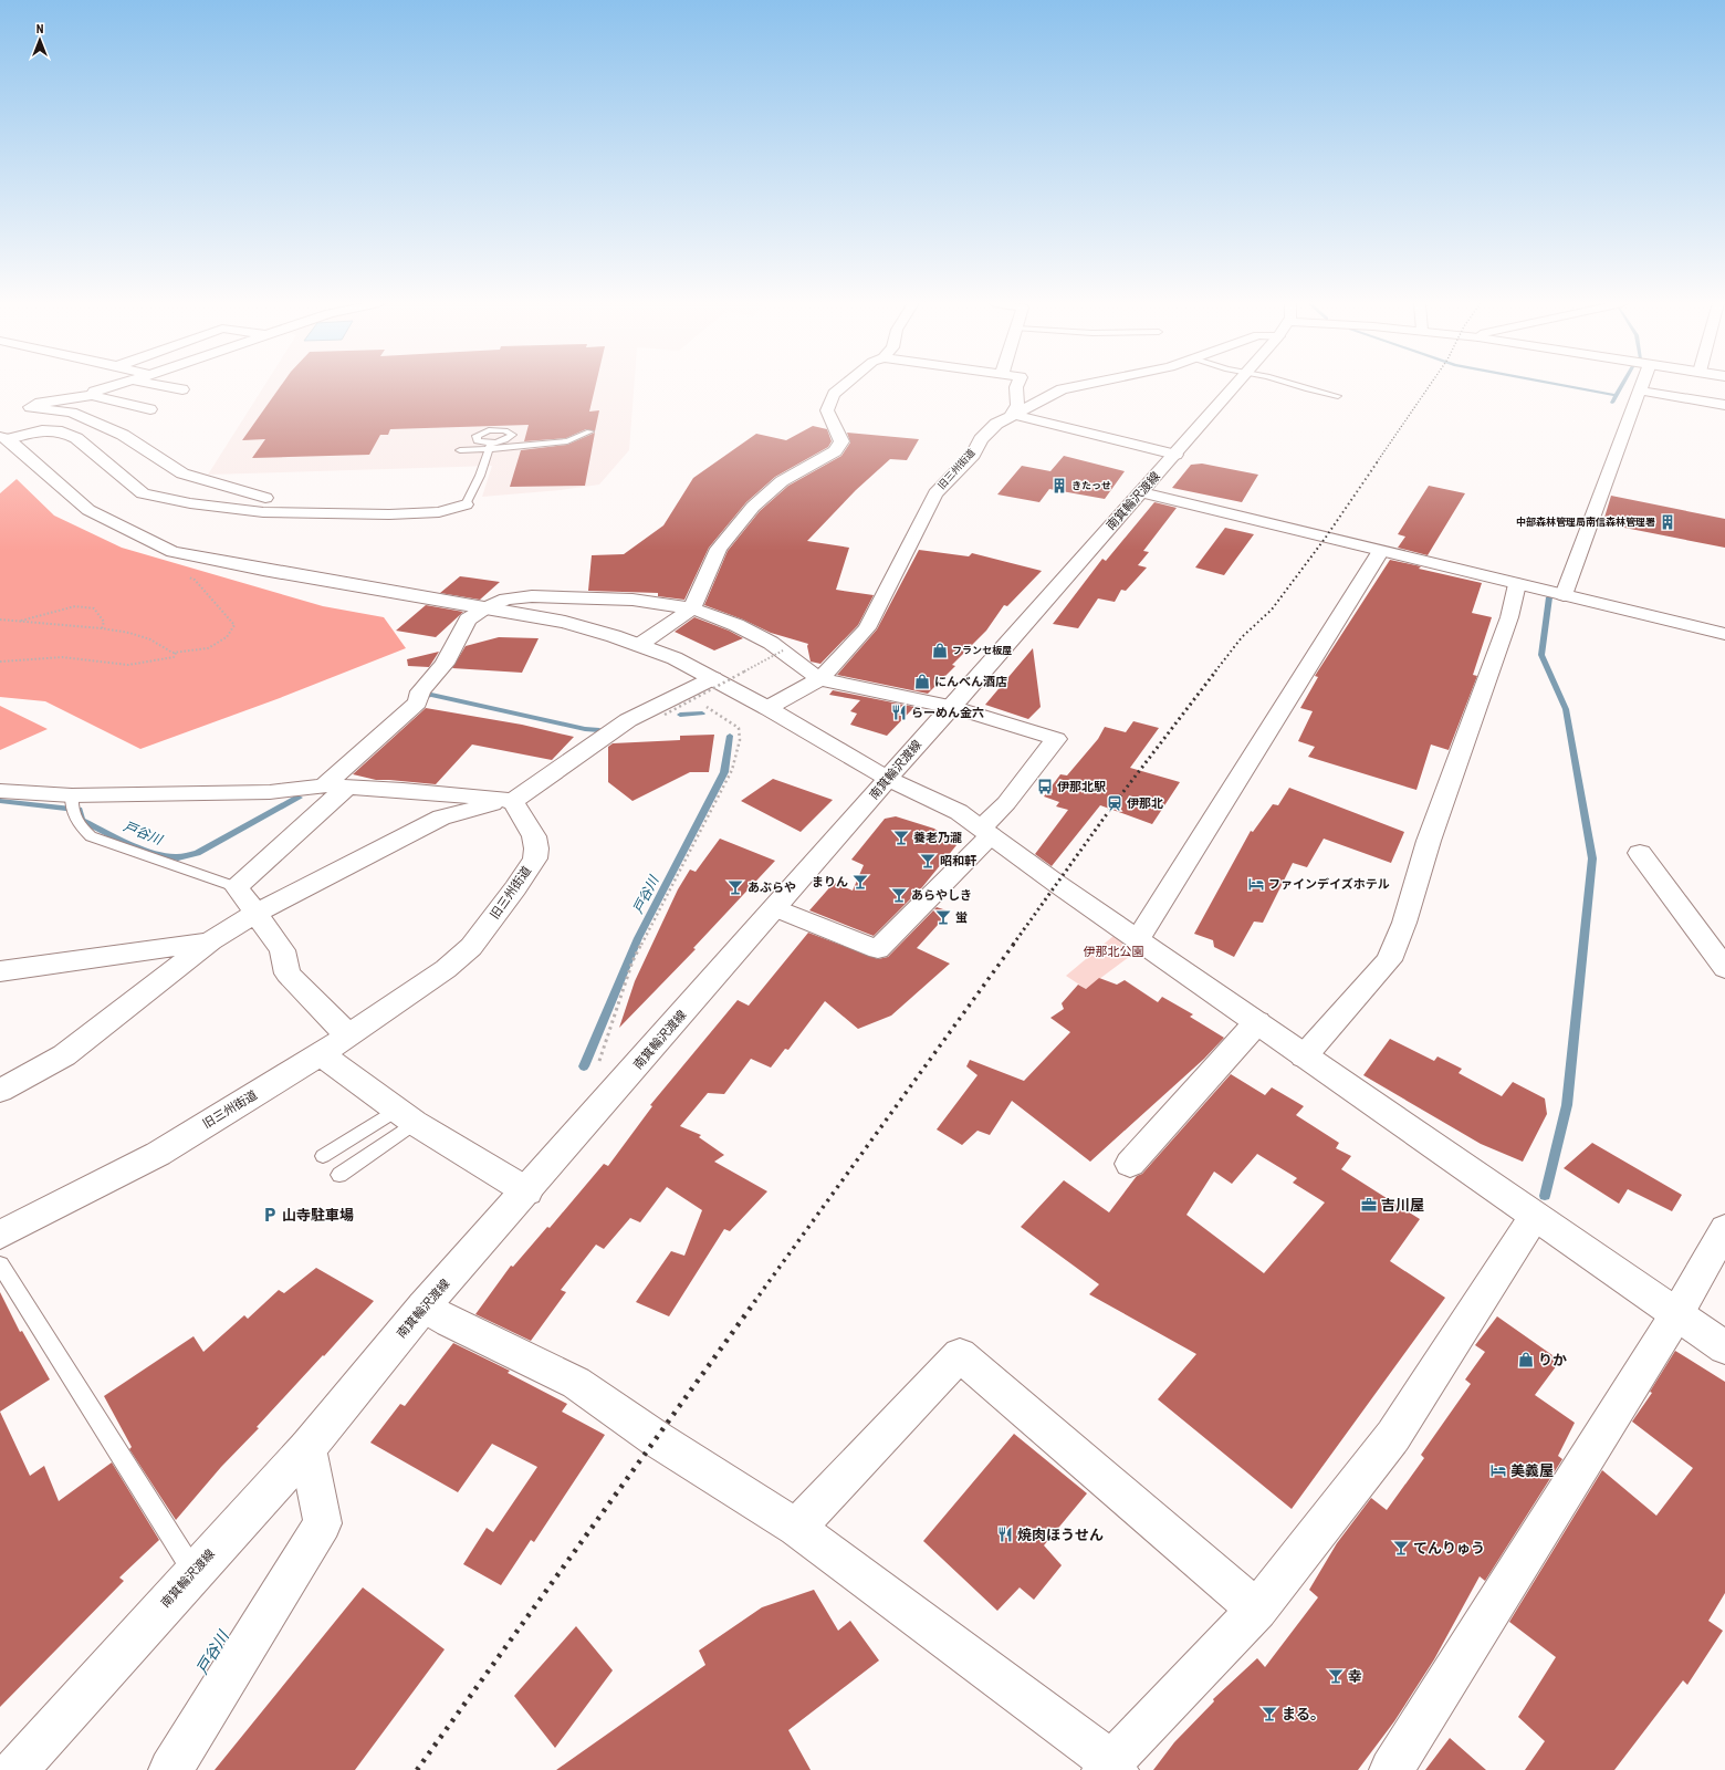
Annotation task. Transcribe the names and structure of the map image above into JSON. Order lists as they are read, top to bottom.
{
  "streets": {
    "street": ["旧三州街道", "南箕輪沢渡線"]
  },
  "water": ["戸谷川"],
  "parks": ["伊那北公園"],
  "places": {
    "building": ["きたっせ", "中部森林管理局南信森林管理署"],
    "shop": ["フランセ板屋", "にんべん酒店", "りか"],
    "restaurant": ["らーめん金六", "焼肉ほうせん"],
    "bus stop": ["伊那北駅"],
    "station": ["伊那北"],
    "bar": [
      "養老乃瀧",
      "昭和軒",
      "まりん",
      "あぶらや",
      "あらやしき",
      "蛍",
      "てんりゅう",
      "幸",
      "まる。"
    ],
    "hotel": ["ファインデイズホテル", "美義屋"],
    "office": ["吉川屋"],
    "parking": ["山寺駐車場"]
  },
  "north": "top"
}
